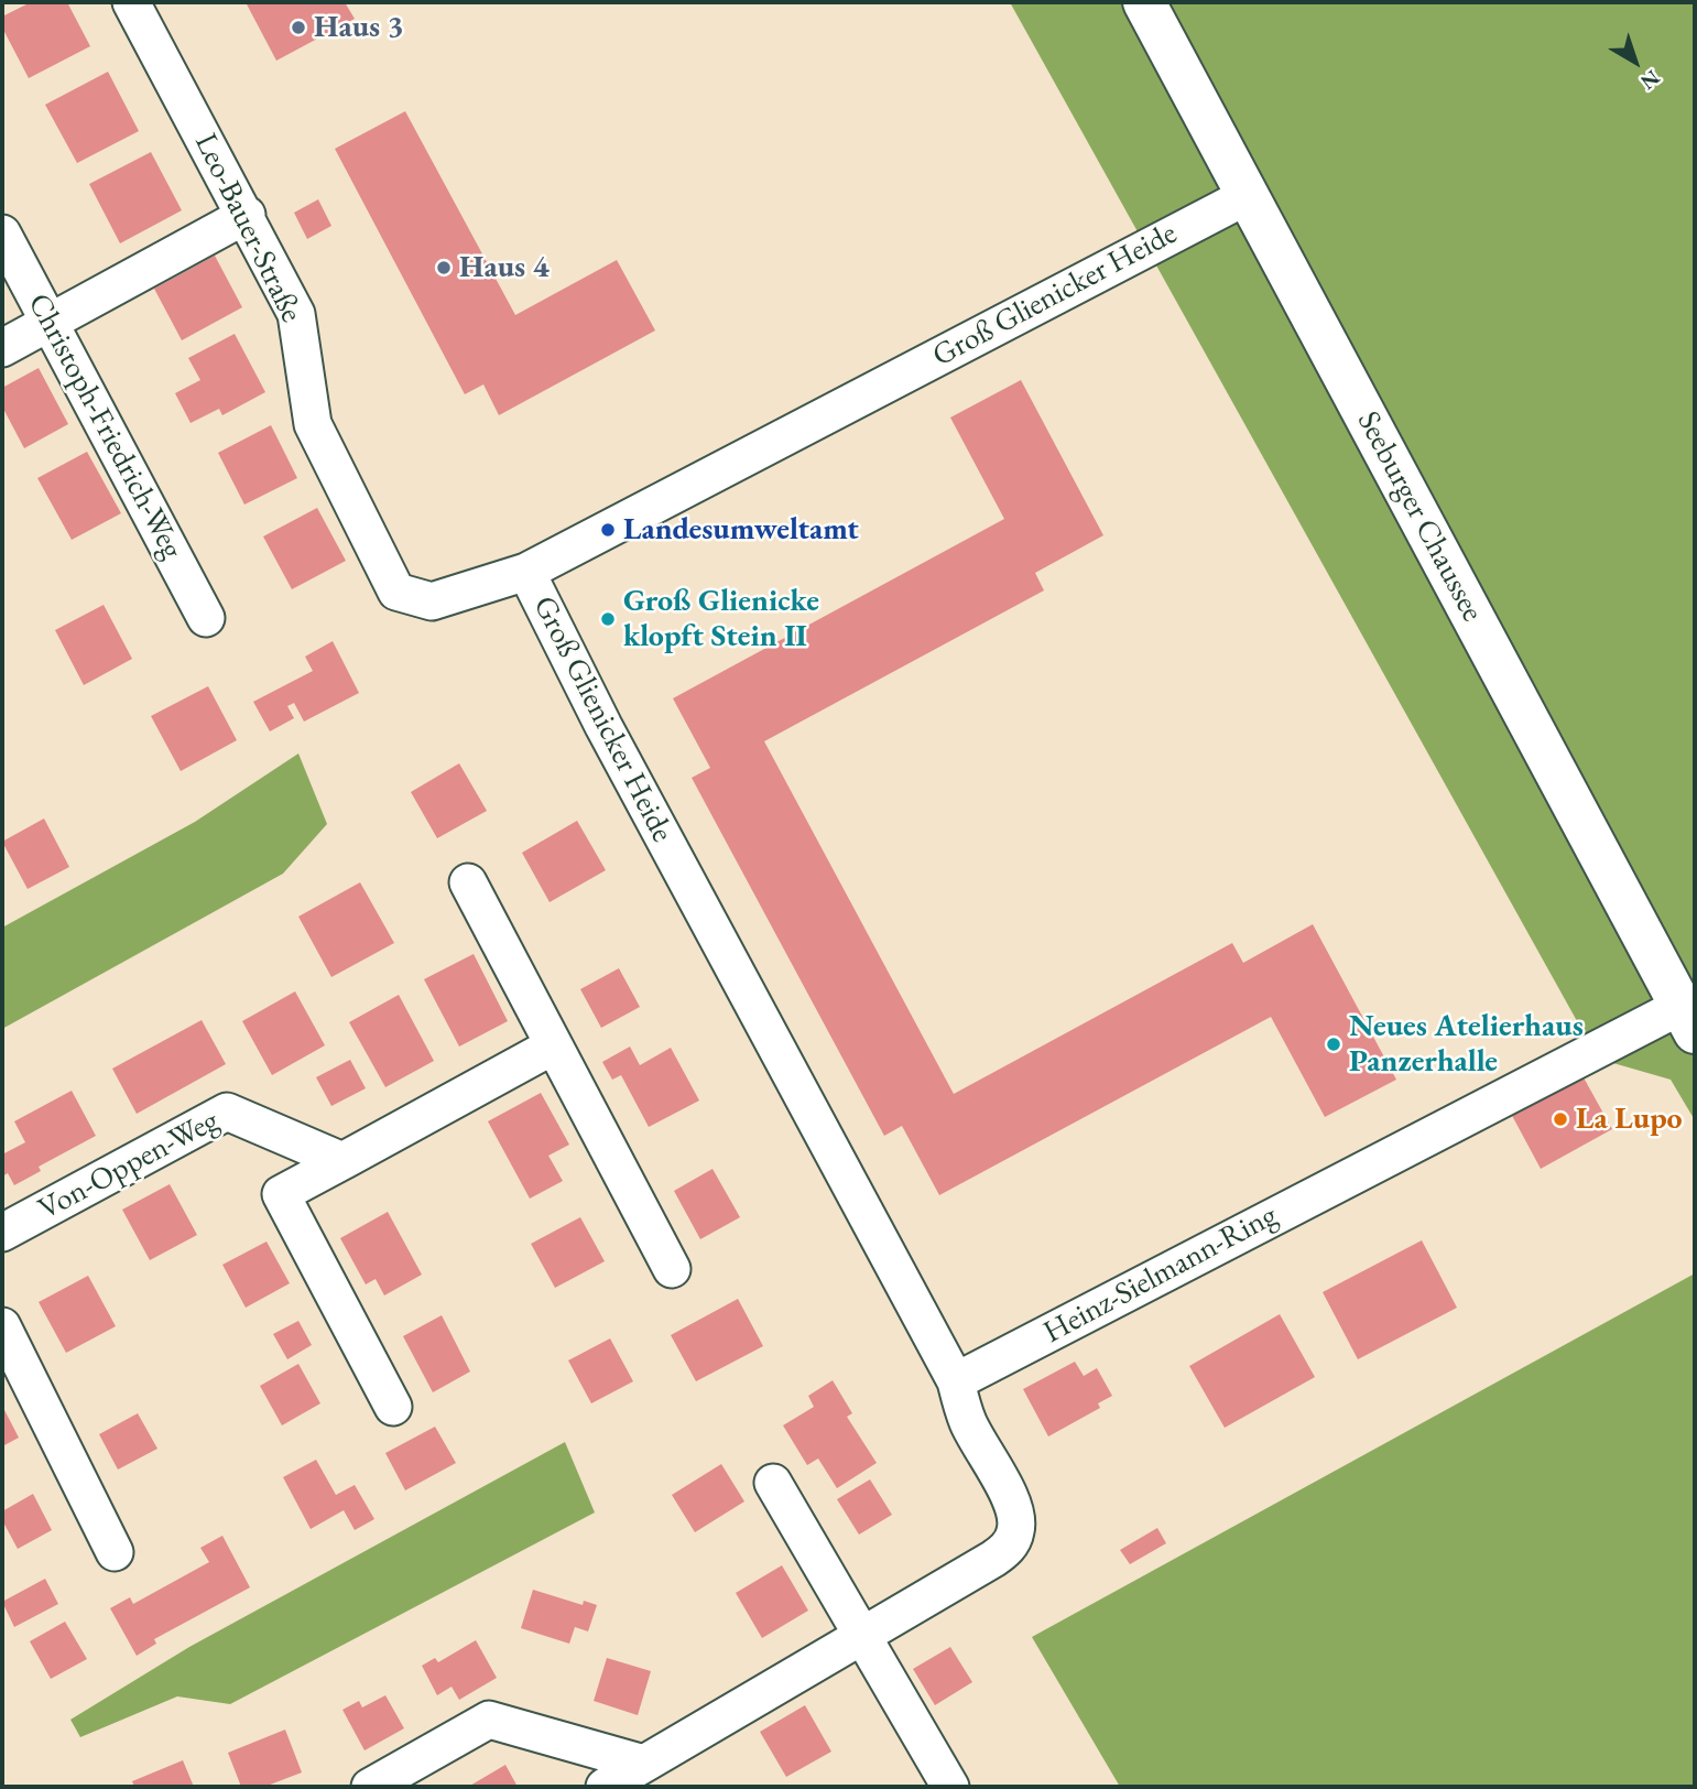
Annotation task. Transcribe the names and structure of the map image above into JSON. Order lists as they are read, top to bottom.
{
  "streets": {
    "street": [
      "Leo-Bauer-Straße",
      "Groß Glienicker Heide",
      "Christoph-Friedrich-Weg",
      "Seeburger Chaussee",
      "Von-Oppen-Weg",
      "Heinz-Sielmann-Ring"
    ]
  },
  "crossings": [
    ["Leo-Bauer-Straße", "Groß Glienicker Heide"],
    ["Groß Glienicker Heide", "Seeburger Chaussee"],
    ["Groß Glienicker Heide", "Heinz-Sielmann-Ring"],
    ["Seeburger Chaussee", "Heinz-Sielmann-Ring"]
  ],
  "places": [
    "Haus 3",
    "Haus 4",
    "Landesumweltamt",
    "Groß Glienicke klopft Stein II",
    "Neues Atelierhaus Panzerhalle",
    "La Lupo"
  ],
  "north": "bottom right"
}
